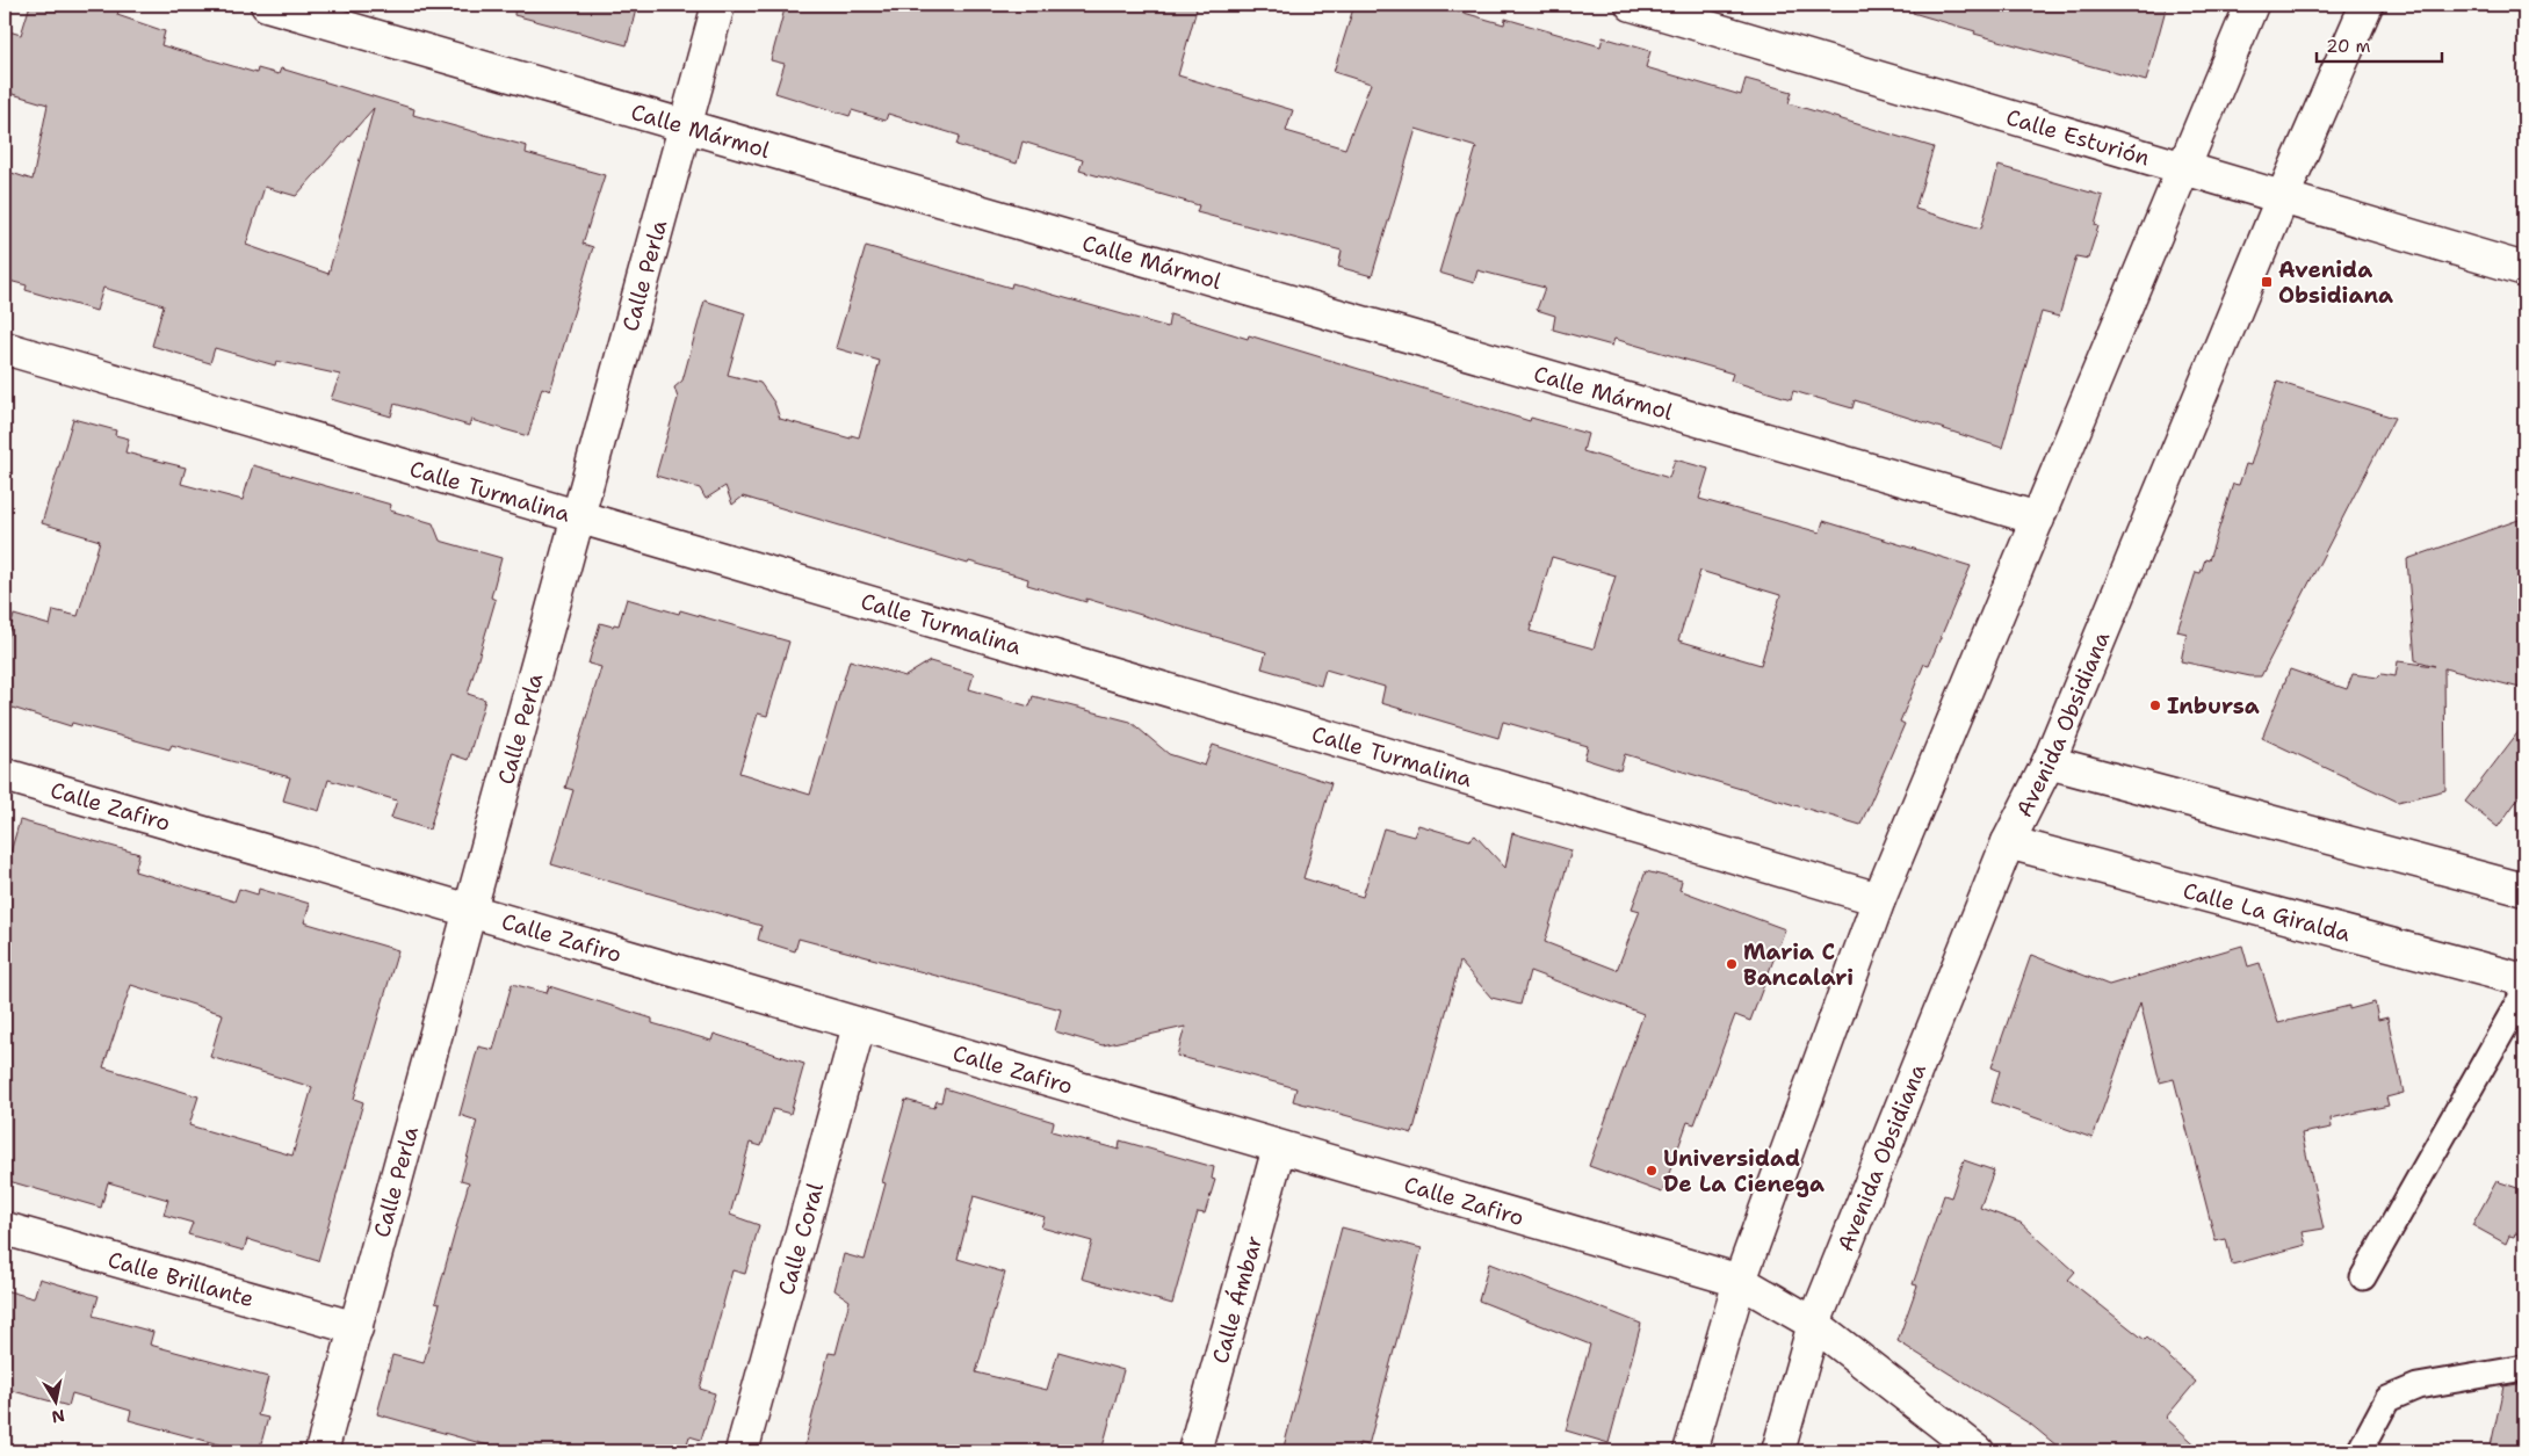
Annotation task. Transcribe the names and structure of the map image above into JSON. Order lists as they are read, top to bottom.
{
  "streets": {
    "street": [
      "Calle Mármol",
      "Calle Esturión",
      "Calle Perla",
      "Calle Turmalina",
      "Avenida Obsidiana",
      "Calle Zafiro",
      "Calle La Giralda",
      "Calle Coral",
      "Calle Brillante",
      "Calle Ámbar"
    ]
  },
  "crossings": [
    ["Calle Mármol", "Calle Perla"],
    ["Calle Esturión", "Avenida Obsidiana"],
    ["Calle Perla", "Calle Turmalina"],
    ["Calle Perla", "Calle Zafiro"],
    ["Calle Perla", "Calle Brillante"],
    ["Avenida Obsidiana", "Calle Zafiro"],
    ["Avenida Obsidiana", "Calle La Giralda"],
    ["Calle Zafiro", "Calle Coral"],
    ["Calle Zafiro", "Calle Ámbar"]
  ],
  "places": {
    "transit": ["Avenida Obsidiana"],
    "other": ["Inbursa", "Maria C Bancalari", "Universidad De La Cienega"]
  },
  "scale_bar": "20 m",
  "north": "bottom"
}
